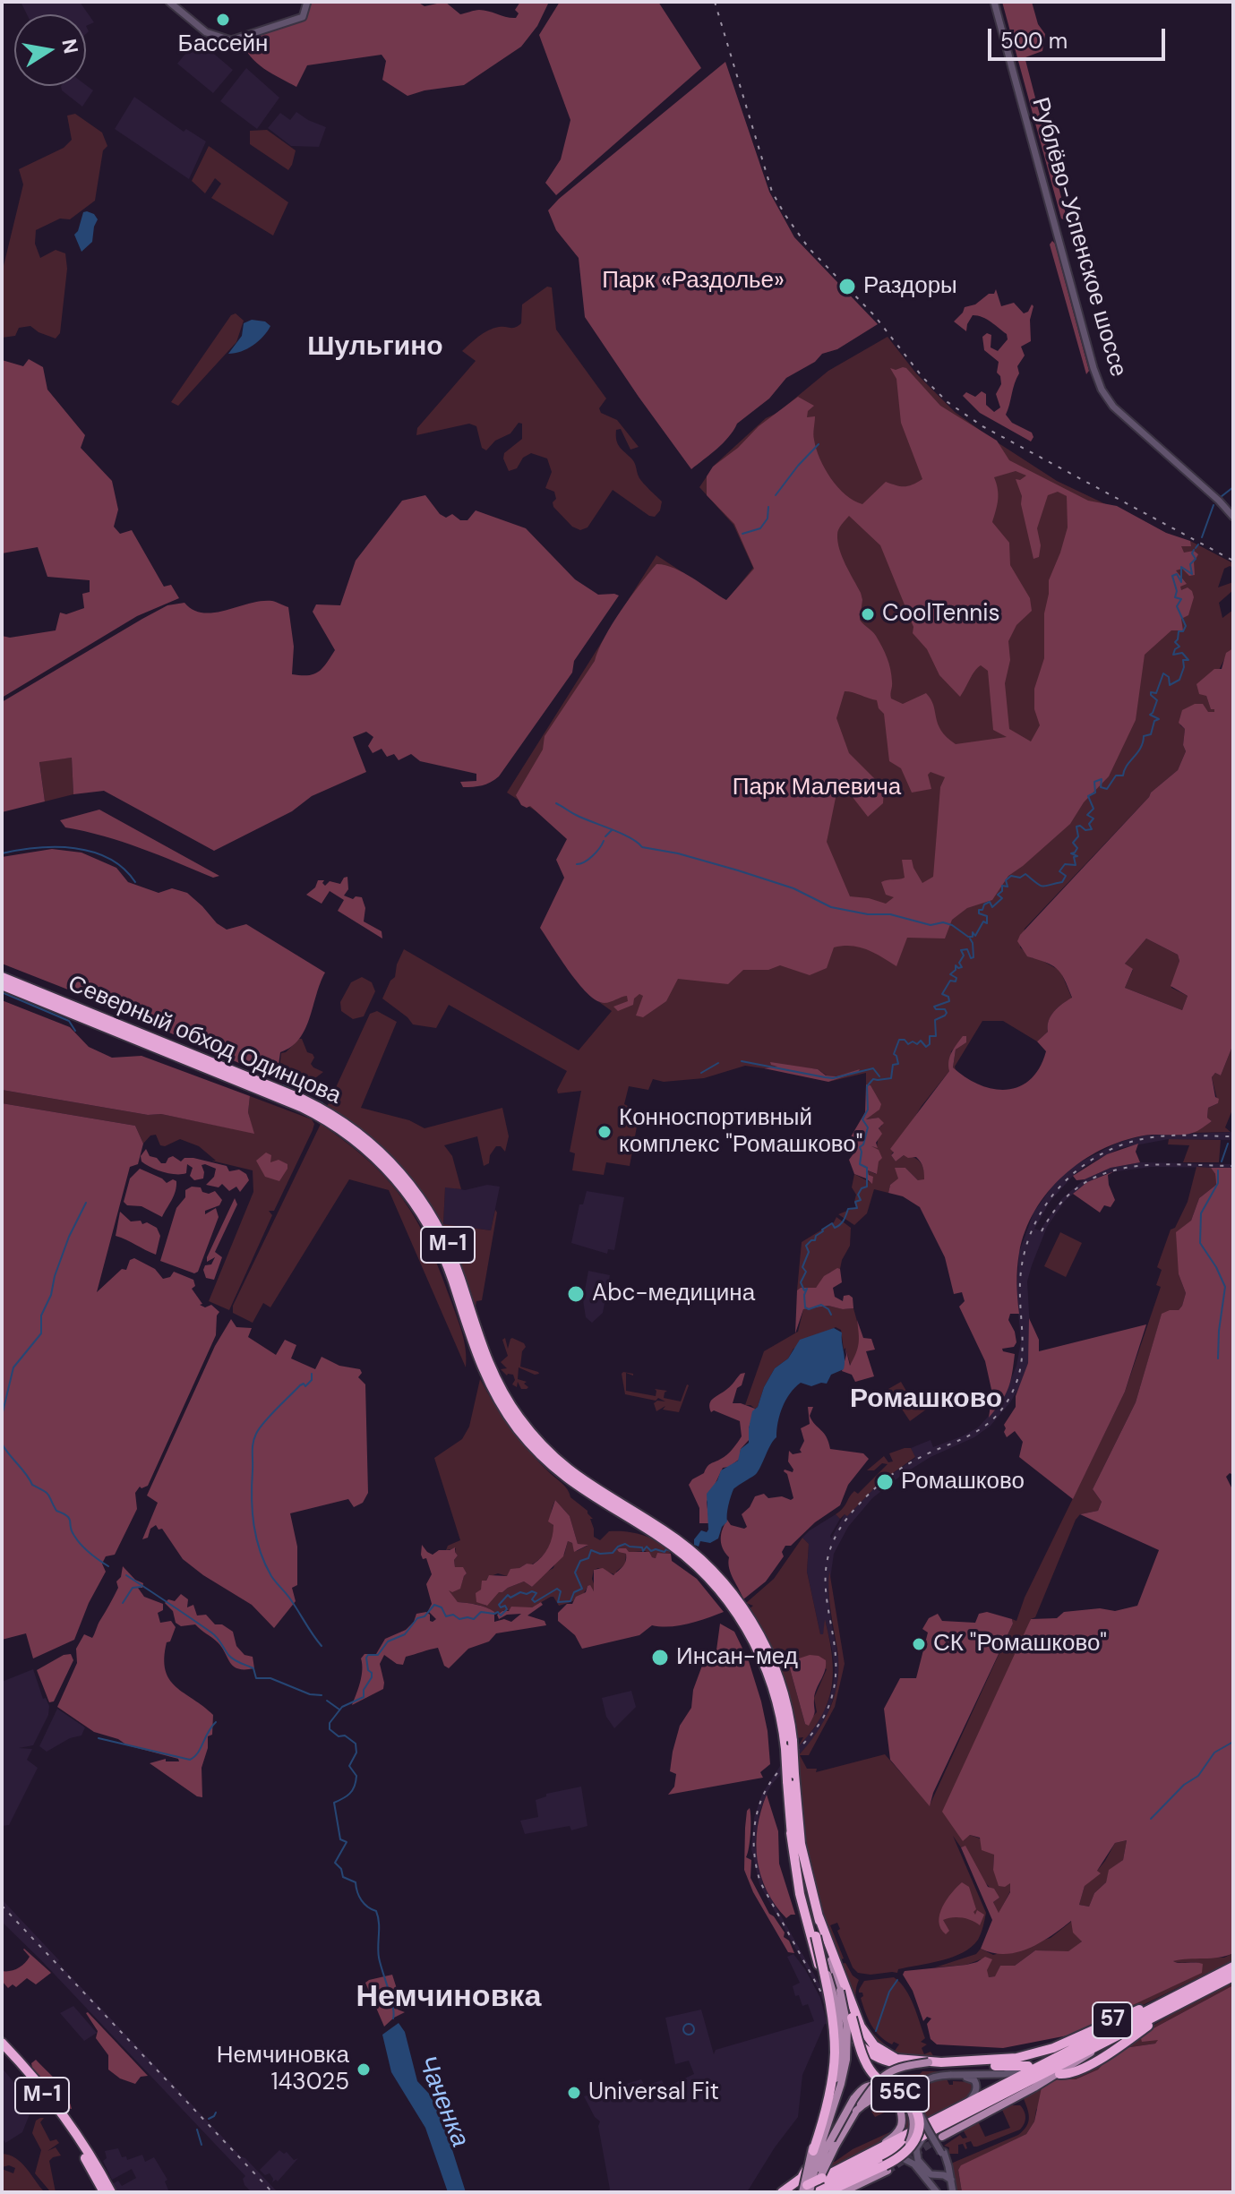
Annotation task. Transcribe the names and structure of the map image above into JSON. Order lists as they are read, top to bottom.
{
  "streets": {
    "highway": [
      "Северный обход Одинцова",
      "М-1",
      "57",
      "55C"
    ],
    "main road": ["Рублёво-Успенское шоссе"]
  },
  "crossings": [
    ["Северный обход Одинцова", "57"],
    ["Северный обход Одинцова", "55C"]
  ],
  "districts": ["Шульгино", "Ромашково", "Немчиновка"],
  "water": ["Чаченка"],
  "parks": ["Парк «Раздолье»", "Парк Малевича"],
  "places": [
    "Бассейн",
    "Раздоры",
    "CoolTennis",
    "Конноспортивный комплекс \"Ромашково\"",
    "Abc-медицина",
    "Ромашково",
    "СК \"Ромашково\"",
    "Инсан-мед",
    "Немчиновка 143025",
    "Universal Fit"
  ],
  "scale_bar": "500 m",
  "north": "right"
}
